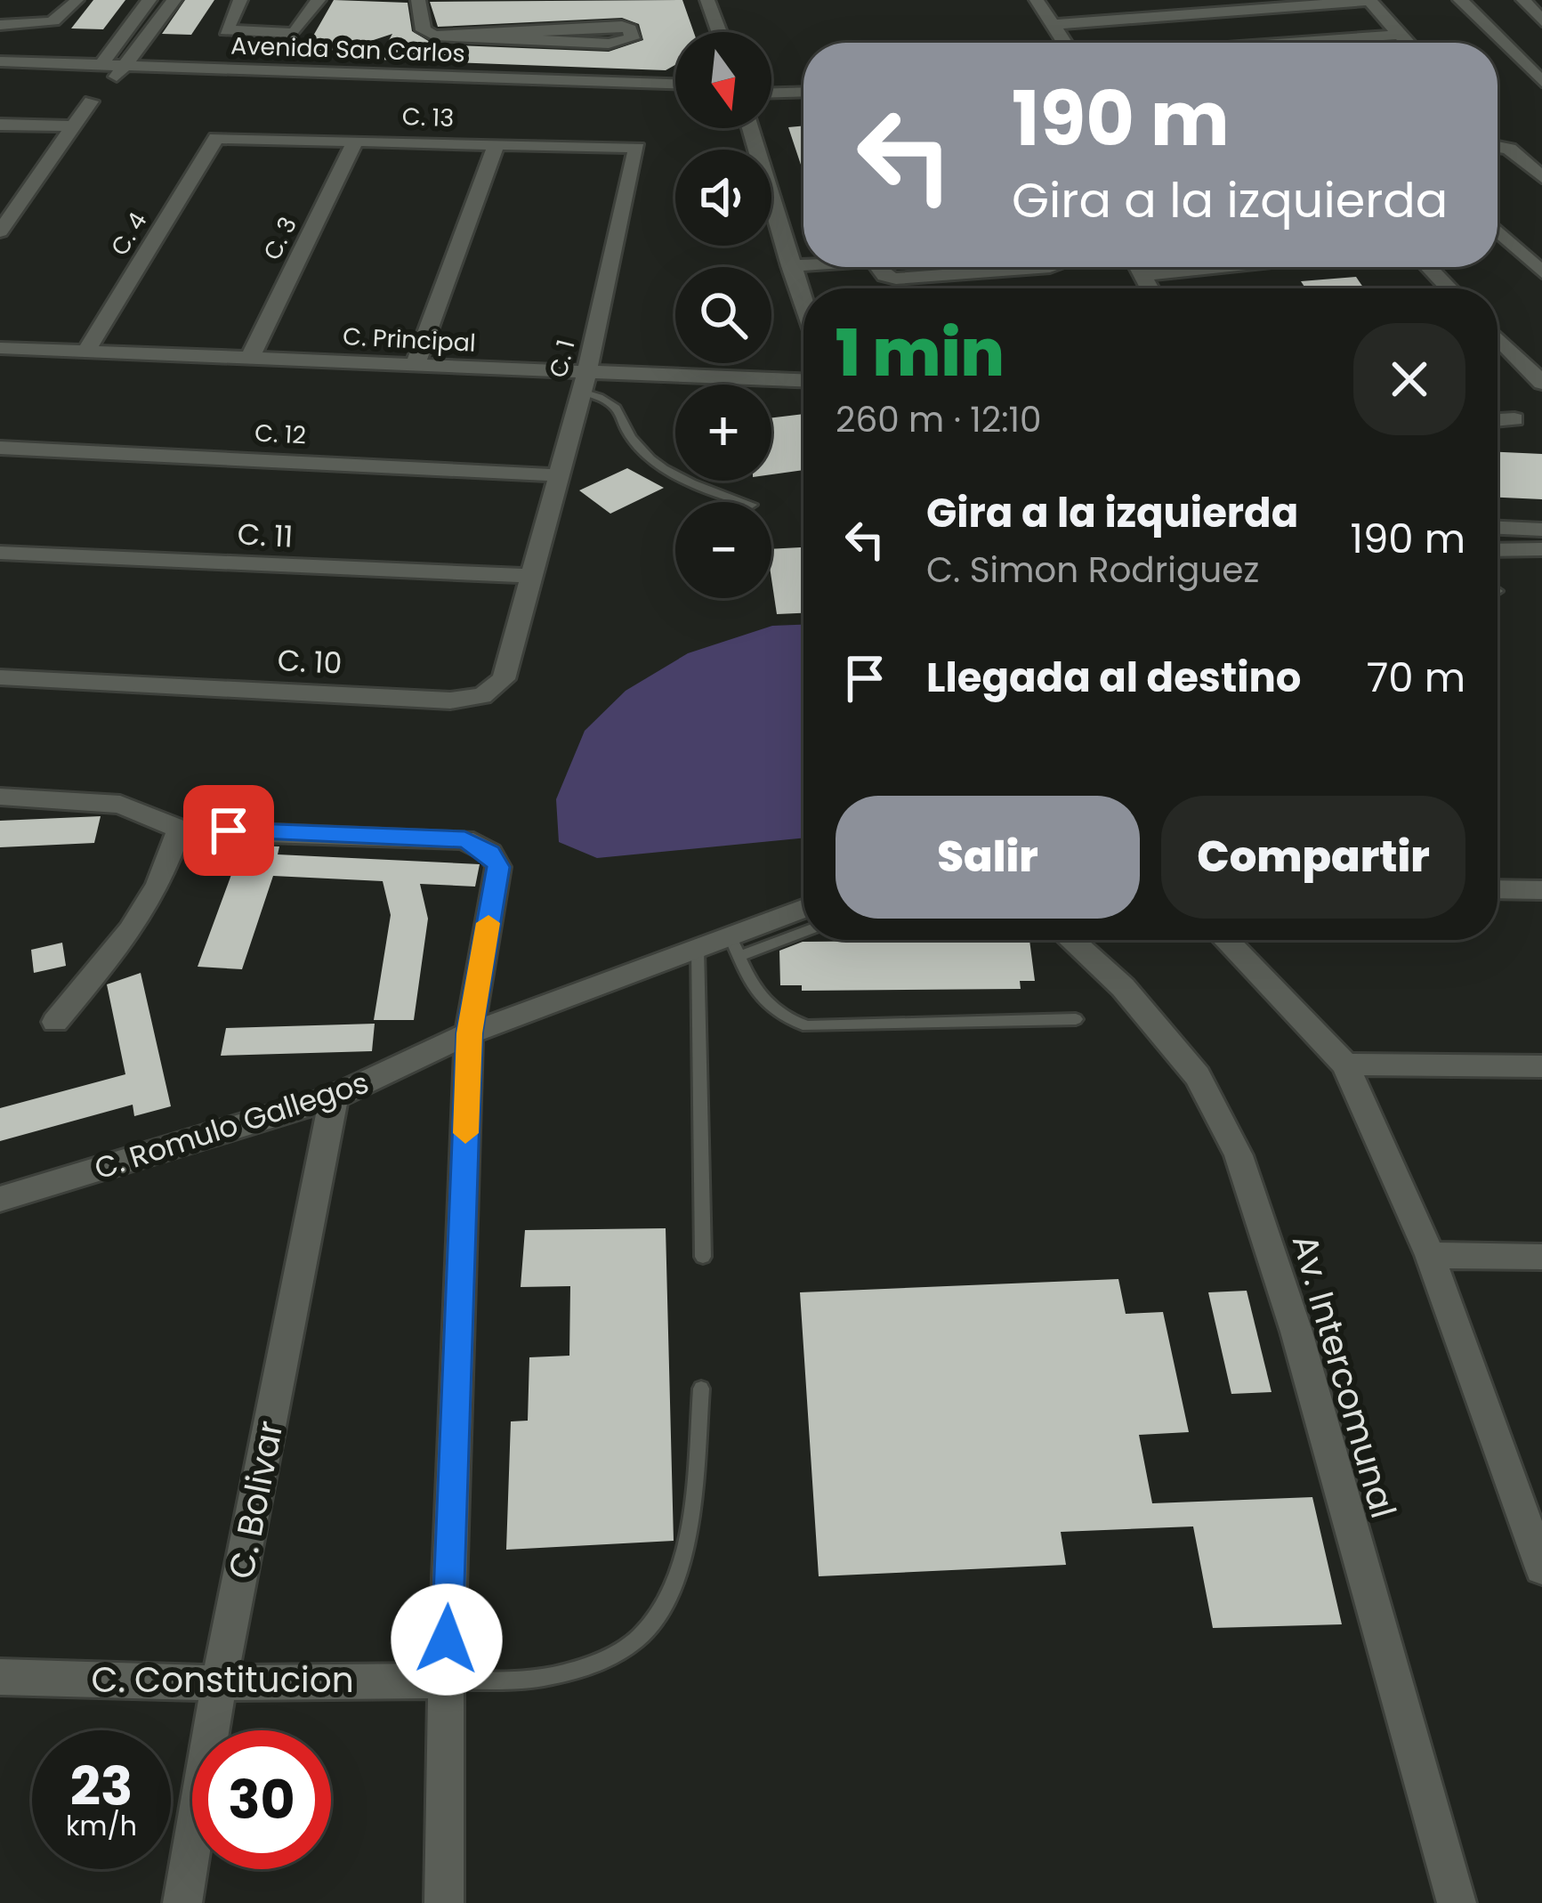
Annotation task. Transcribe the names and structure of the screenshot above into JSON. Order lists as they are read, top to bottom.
{
  "streets": {
    "street": [
      "Avenida San Carlos",
      "C. 13",
      "C. 4",
      "C. 3",
      "C. Principal",
      "C. 1",
      "C. 12",
      "C. 11",
      "C. 10",
      "C. Romulo Gallegos",
      "Av. Intercomunal",
      "C. Bolivar",
      "C. Constitucion"
    ]
  },
  "crossings": [
    ["C. 13", "C. 4"],
    ["C. 13", "C. 3"],
    ["C. 13", "C. 1"],
    ["C. 4", "C. Principal"],
    ["C. 3", "C. Principal"],
    ["C. Principal", "C. 1"],
    ["C. 1", "C. 12"],
    ["C. 1", "C. 11"],
    ["C. 1", "C. 10"],
    ["C. 11", "C. 10"],
    ["C. Romulo Gallegos", "C. Bolivar"],
    ["C. Bolivar", "C. Constitucion"]
  ],
  "north": "bottom",
  "page": {
    "map_buttons": ["+", "−"],
    "turn": ["190 m", "Gira a la izquierda"],
    "heading": ["1 min", "260 m · 12:10"],
    "list": [
      {
        "name": "Gira a la izquierda",
        "note": "C. Simon Rodriguez",
        "value": "190 m"
      },
      {
        "name": "Llegada al destino",
        "value": "70 m"
      }
    ],
    "buttons": ["Salir", "Compartir"],
    "speed": "23 km/h",
    "limit": "30"
  }
}
